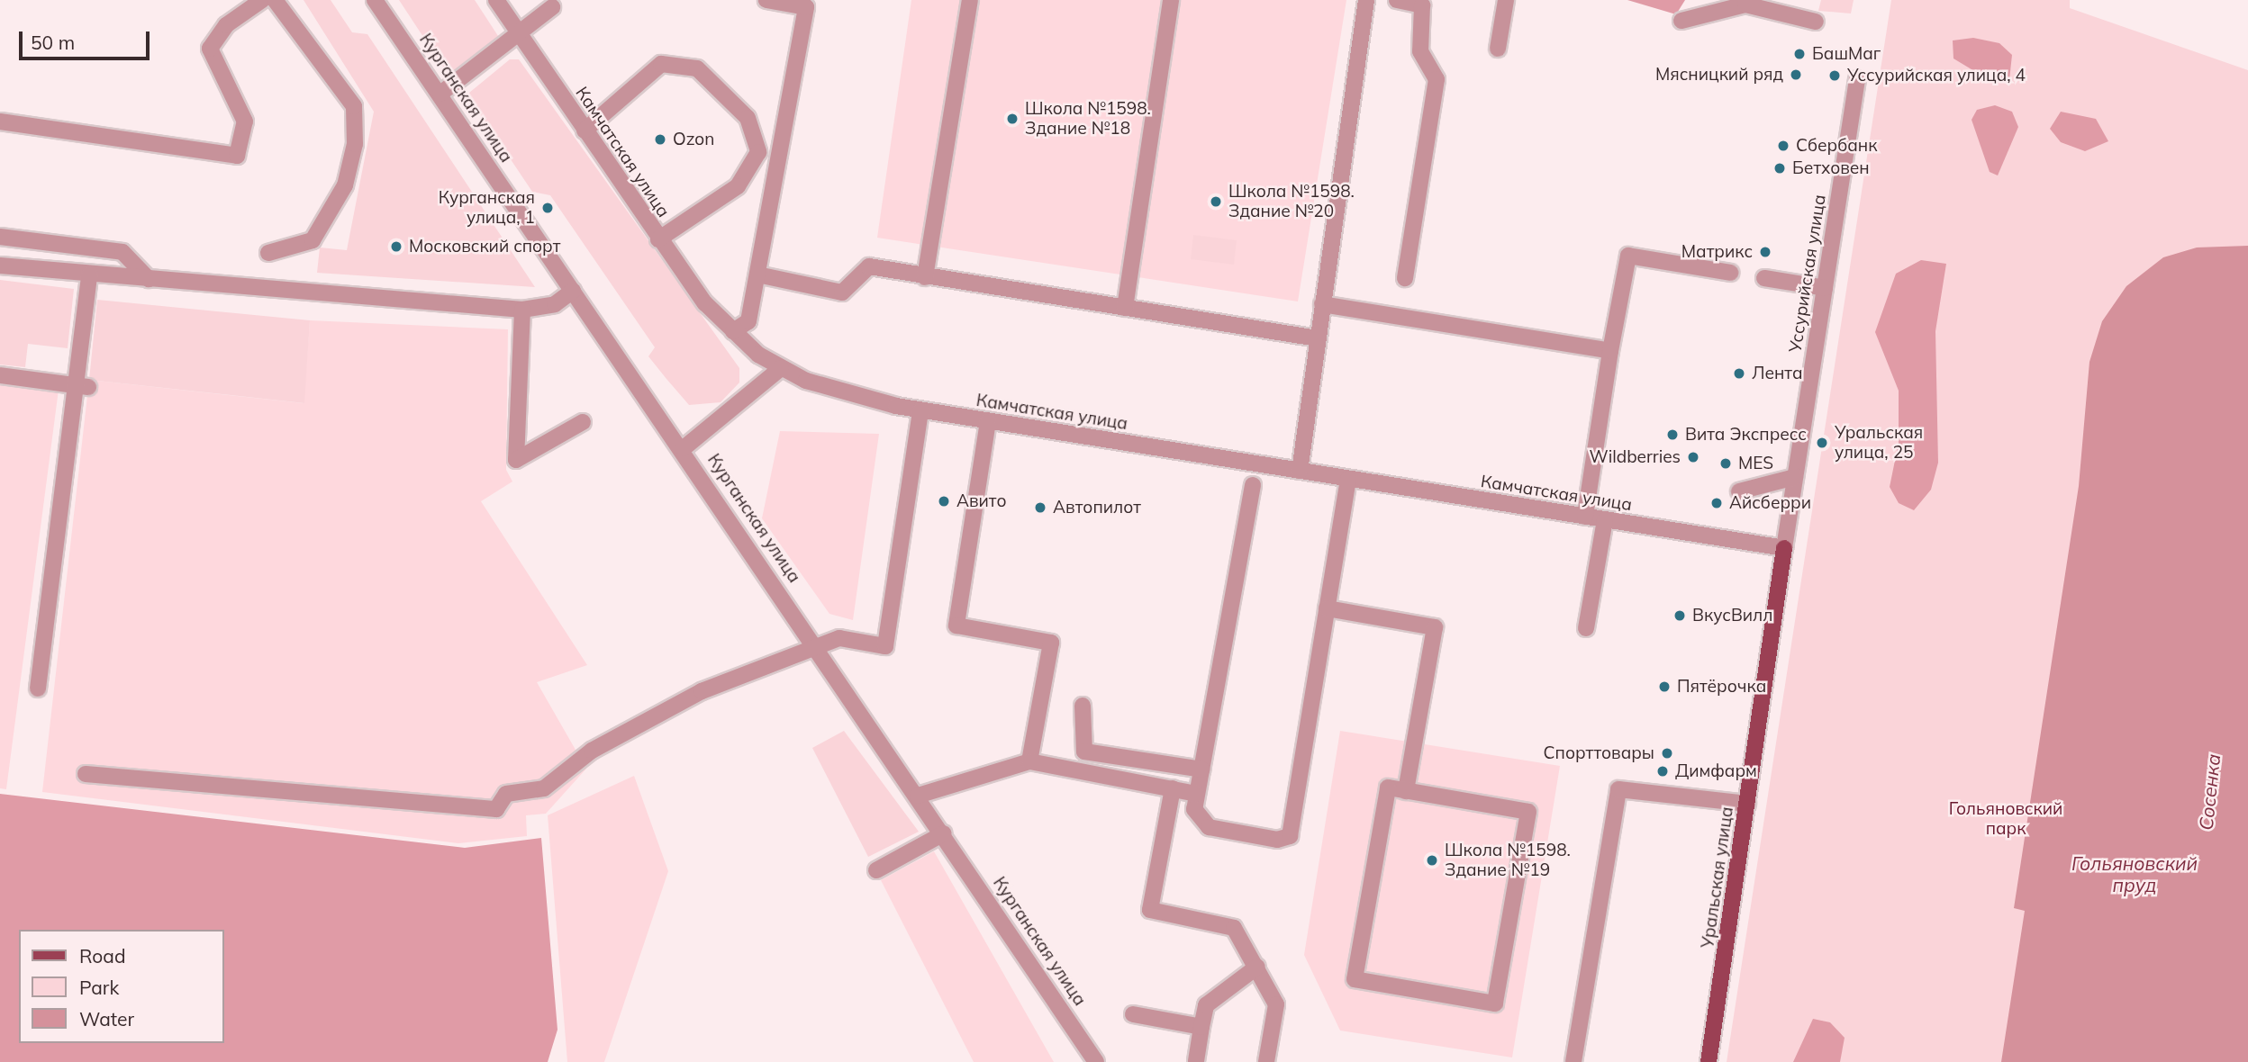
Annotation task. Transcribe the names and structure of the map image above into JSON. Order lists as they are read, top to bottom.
{
  "streets": {
    "main road": ["Уральская улица"],
    "street": ["Курганская улица", "Камчатская улица", "Уссурийская улица"]
  },
  "crossings": [
    ["Камчатская улица", "Уссурийская улица"],
    ["Камчатская улица", "Уральская улица"],
    ["Уссурийская улица", "Уральская улица"]
  ],
  "water": ["Сосенка", "Гольяновский пруд"],
  "parks": ["Гольяновcкий парк"],
  "places": [
    "БашМаг",
    "Мясницкий ряд",
    "Уссурийская улица, 4",
    "Школа №1598. Здание №18",
    "Ozon",
    "Сбербанк",
    "Бетховен",
    "Школа №1598. Здание №20",
    "Курганская улица, 1",
    "Московский спорт",
    "Матрикс",
    "Лента",
    "Вита Экспресс",
    "Уральская улица, 25",
    "Wildberries",
    "MES",
    "Авито",
    "Айсберри",
    "Автопилот",
    "ВкусВилл",
    "Пятёрочка",
    "Спорттовары",
    "Димфарм",
    "Школа №1598. Здание №19"
  ],
  "legend": ["Road", "Park", "Water"],
  "scale_bar": "50 m"
}
